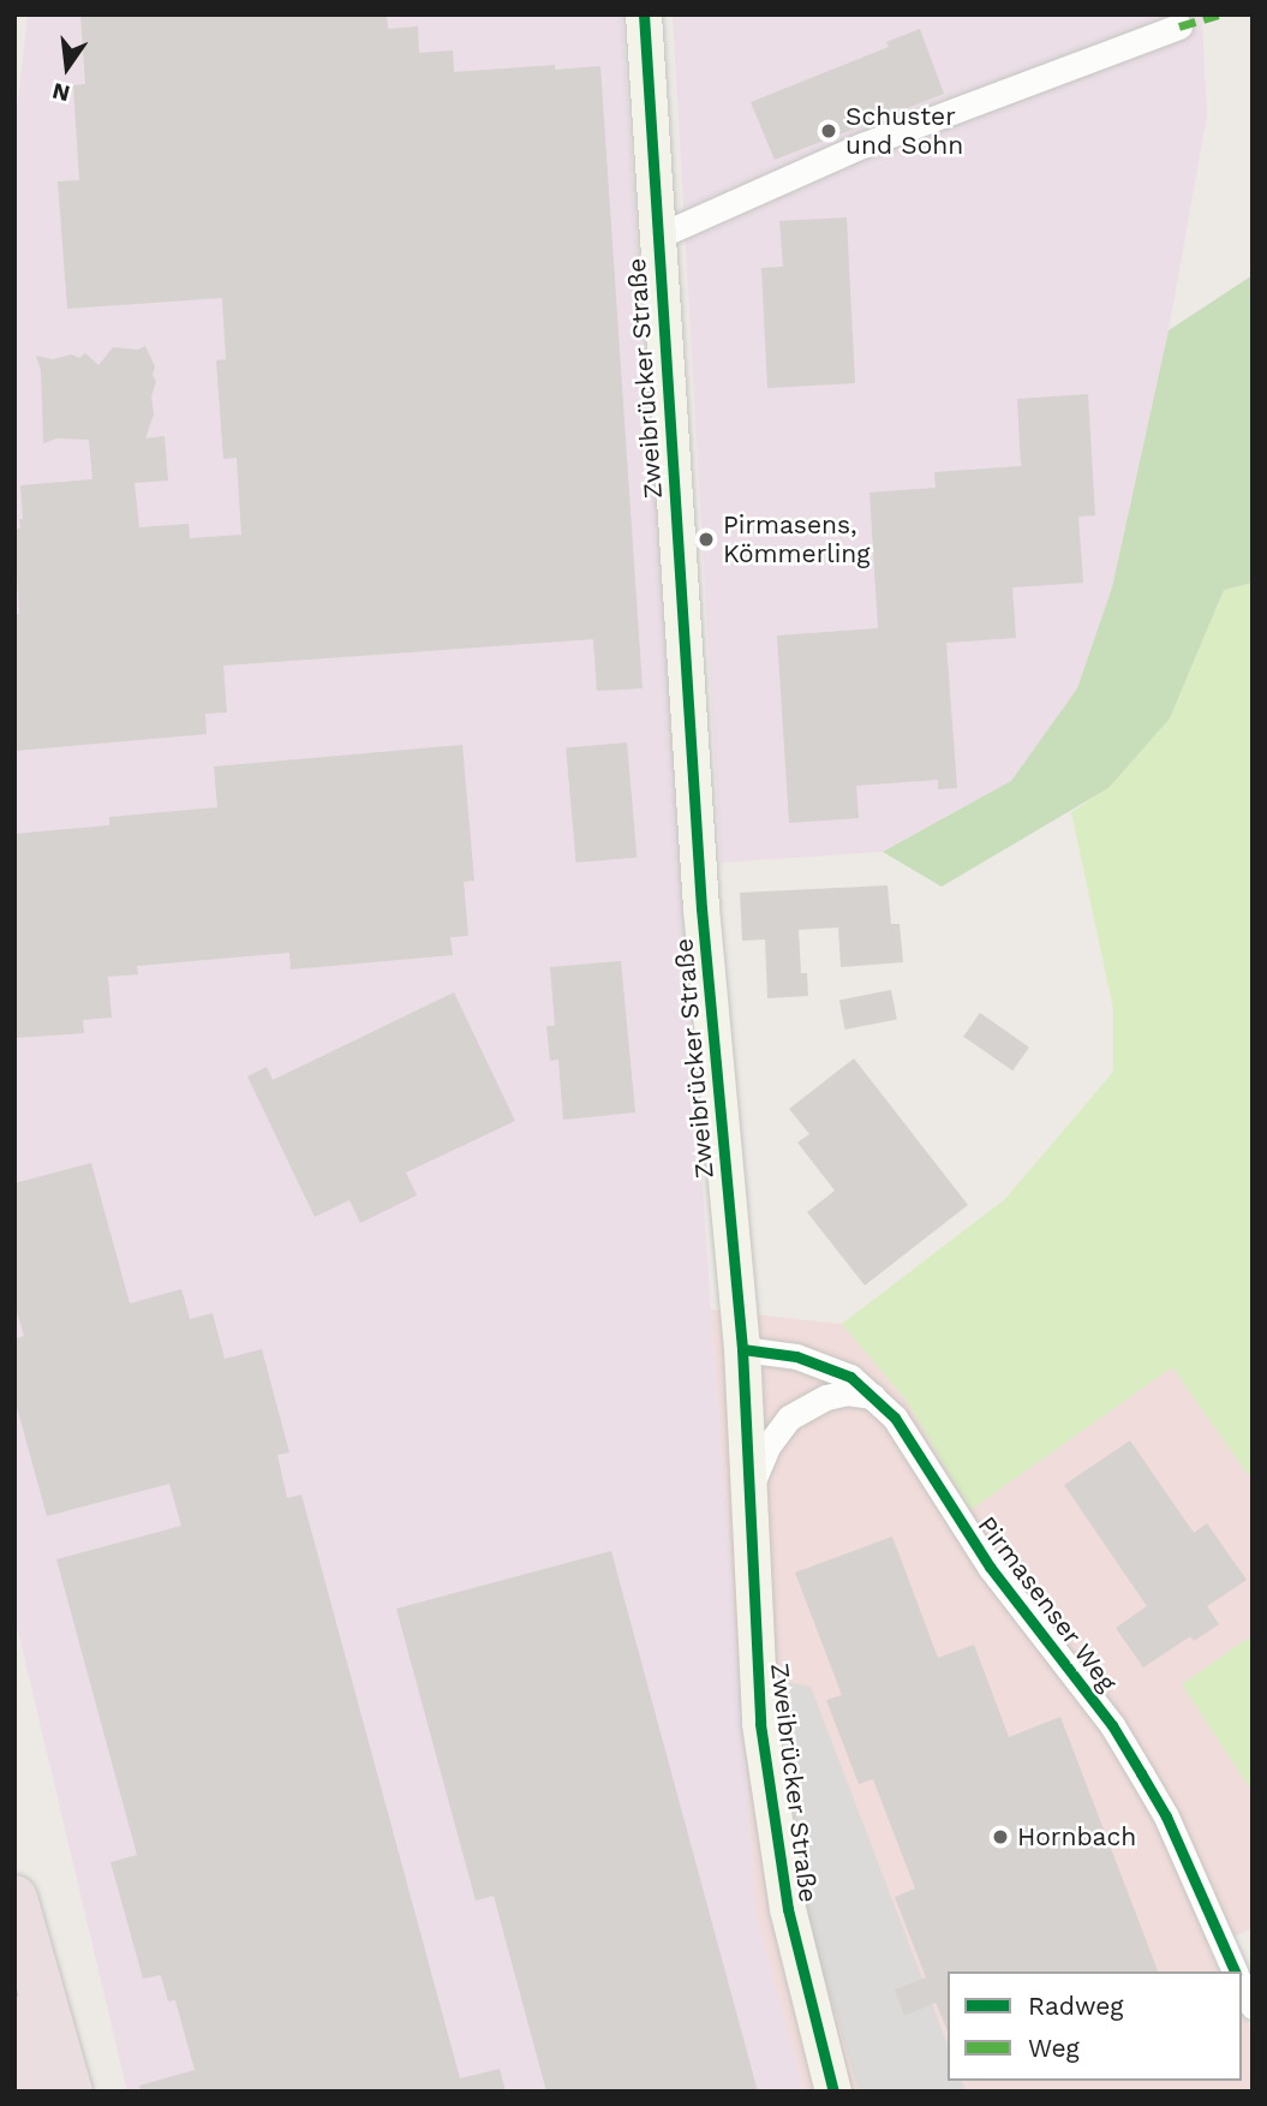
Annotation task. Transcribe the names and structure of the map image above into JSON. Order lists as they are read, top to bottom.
{
  "streets": {
    "street": ["Zweibrücker Straße", "Pirmasenser Weg"]
  },
  "crossings": [
    ["Zweibrücker Straße", "Pirmasenser Weg"]
  ],
  "places": ["Schuster und Sohn", "Pirmasens, Kömmerling", "Hornbach"],
  "legend": ["Radweg", "Weg"],
  "north": "bottom"
}
